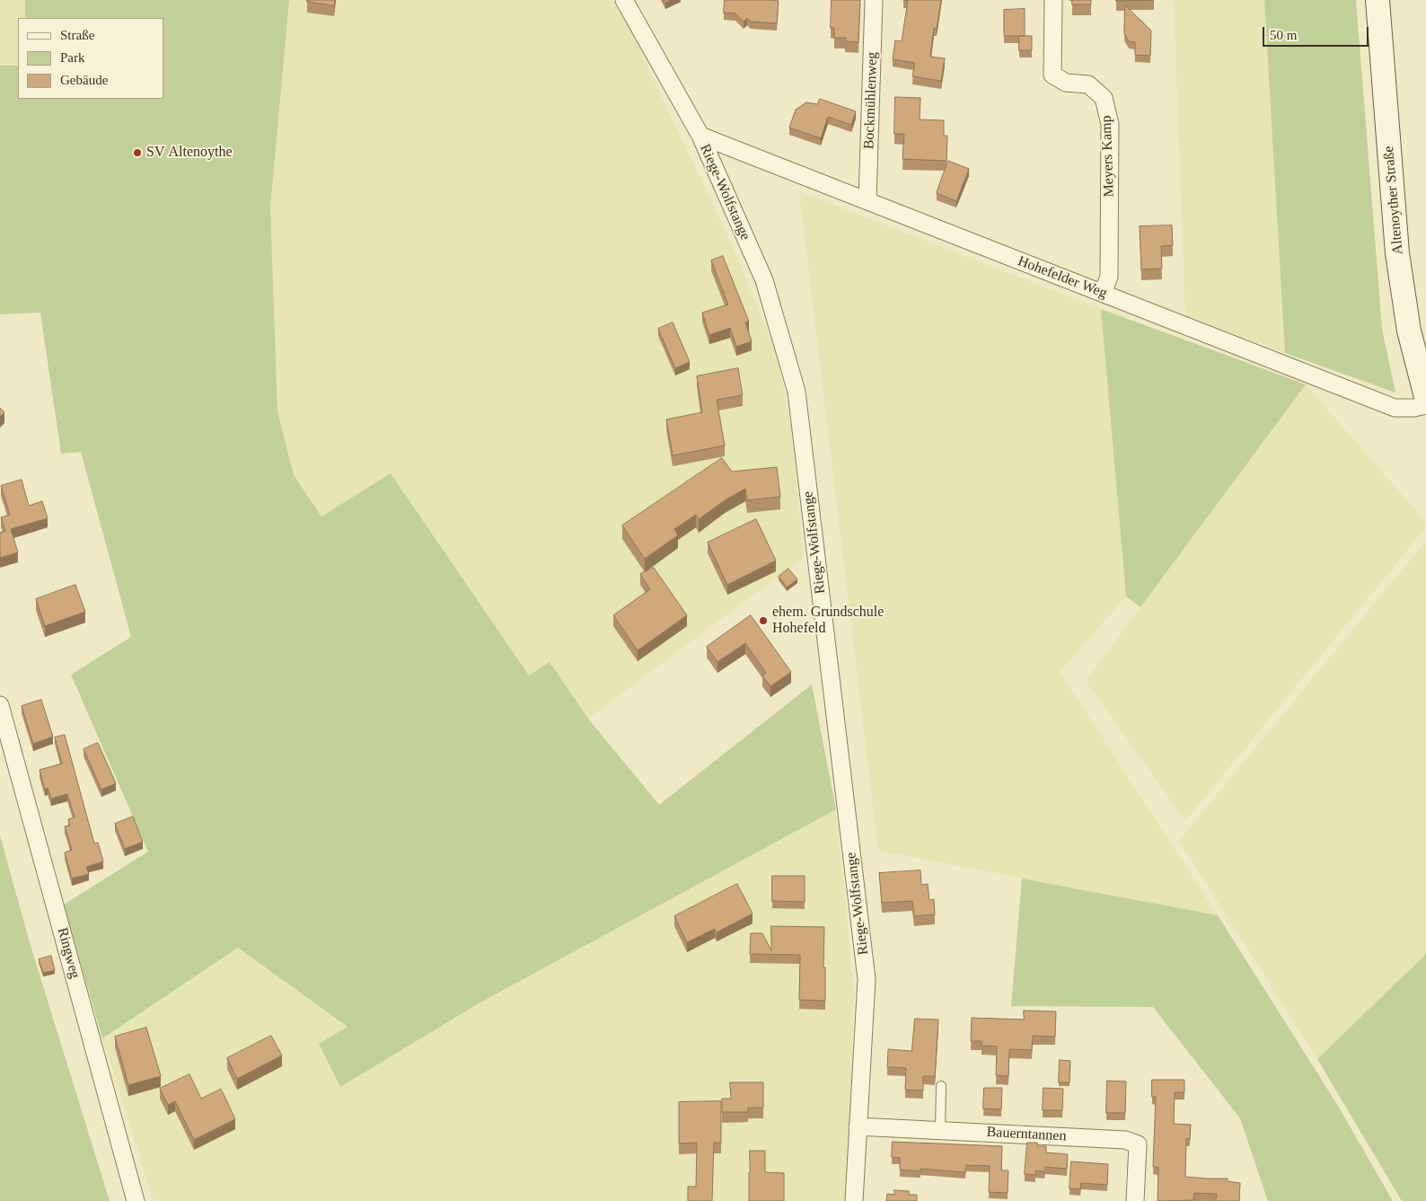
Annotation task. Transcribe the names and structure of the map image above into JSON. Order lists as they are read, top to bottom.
{
  "streets": {
    "main road": ["Altenoyther Straße"],
    "street": [
      "Bockmühlenweg",
      "Meyers Kamp",
      "Riege-Wolfstange",
      "Hohefelder Weg",
      "Ringweg",
      "Bauerntannen"
    ]
  },
  "crossings": [
    ["Bockmühlenweg", "Hohefelder Weg"],
    ["Meyers Kamp", "Hohefelder Weg"],
    ["Riege-Wolfstange", "Hohefelder Weg"],
    ["Riege-Wolfstange", "Bauerntannen"]
  ],
  "places": ["SV Altenoythe", "ehem. Grundschule Hohefeld"],
  "legend": ["Straße", "Park", "Gebäude"],
  "scale_bar": "50 m"
}
